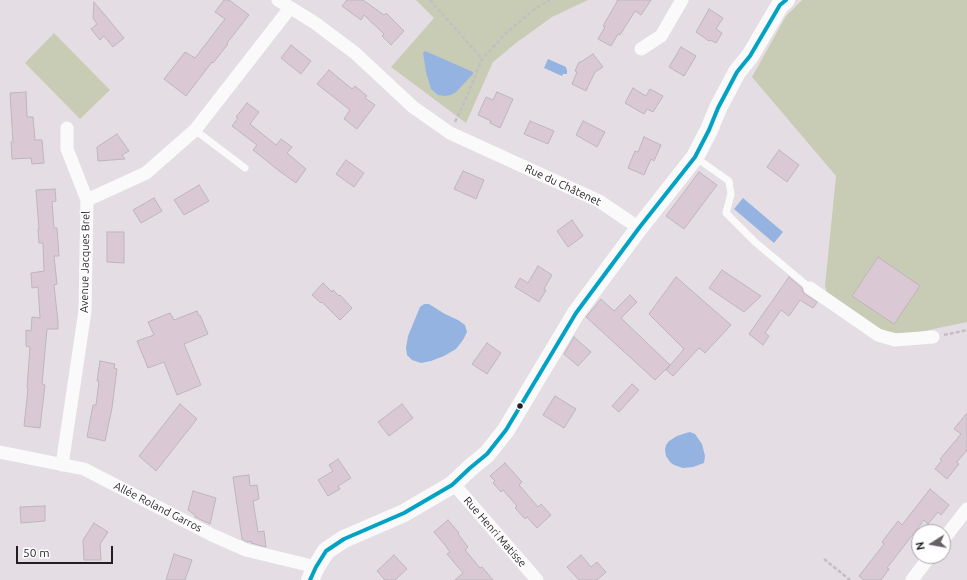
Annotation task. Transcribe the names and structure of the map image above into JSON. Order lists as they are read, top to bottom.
{
  "streets": {
    "street": [
      "Rue du Châtenet",
      "Avenue Jacques Brel",
      "Allée Roland Garros",
      "Rue Henri Matisse"
    ]
  },
  "crossings": [
    ["Rue du Châtenet", "Avenue Jacques Brel"],
    ["Avenue Jacques Brel", "Allée Roland Garros"]
  ],
  "scale_bar": "50 m",
  "north": "left"
}
